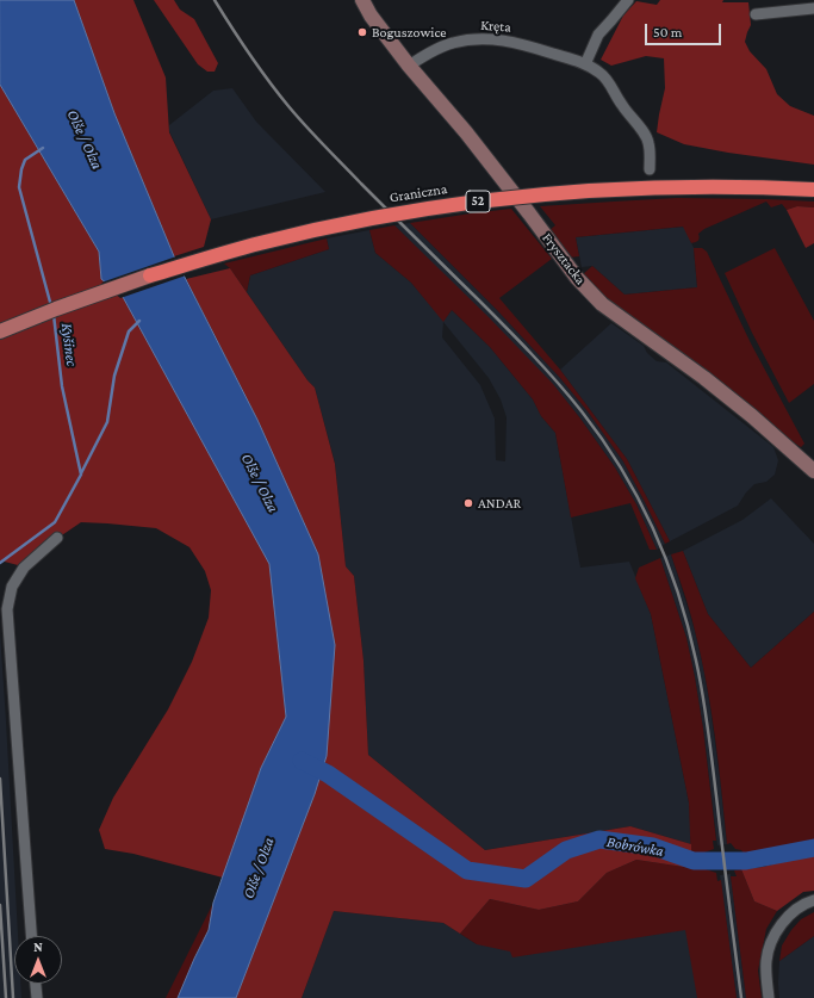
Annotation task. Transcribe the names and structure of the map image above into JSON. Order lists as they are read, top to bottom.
{
  "streets": {
    "highway": ["Graniczna", "52"],
    "street": ["Kręta", "Frysztacka"]
  },
  "crossings": [
    ["Kręta", "Frysztacka"]
  ],
  "water": ["Olše / Olza", "Kyšinec", "Bobrówka"],
  "places": ["Boguszowice", "ANDAR"],
  "scale_bar": "50 m",
  "north": "top"
}
